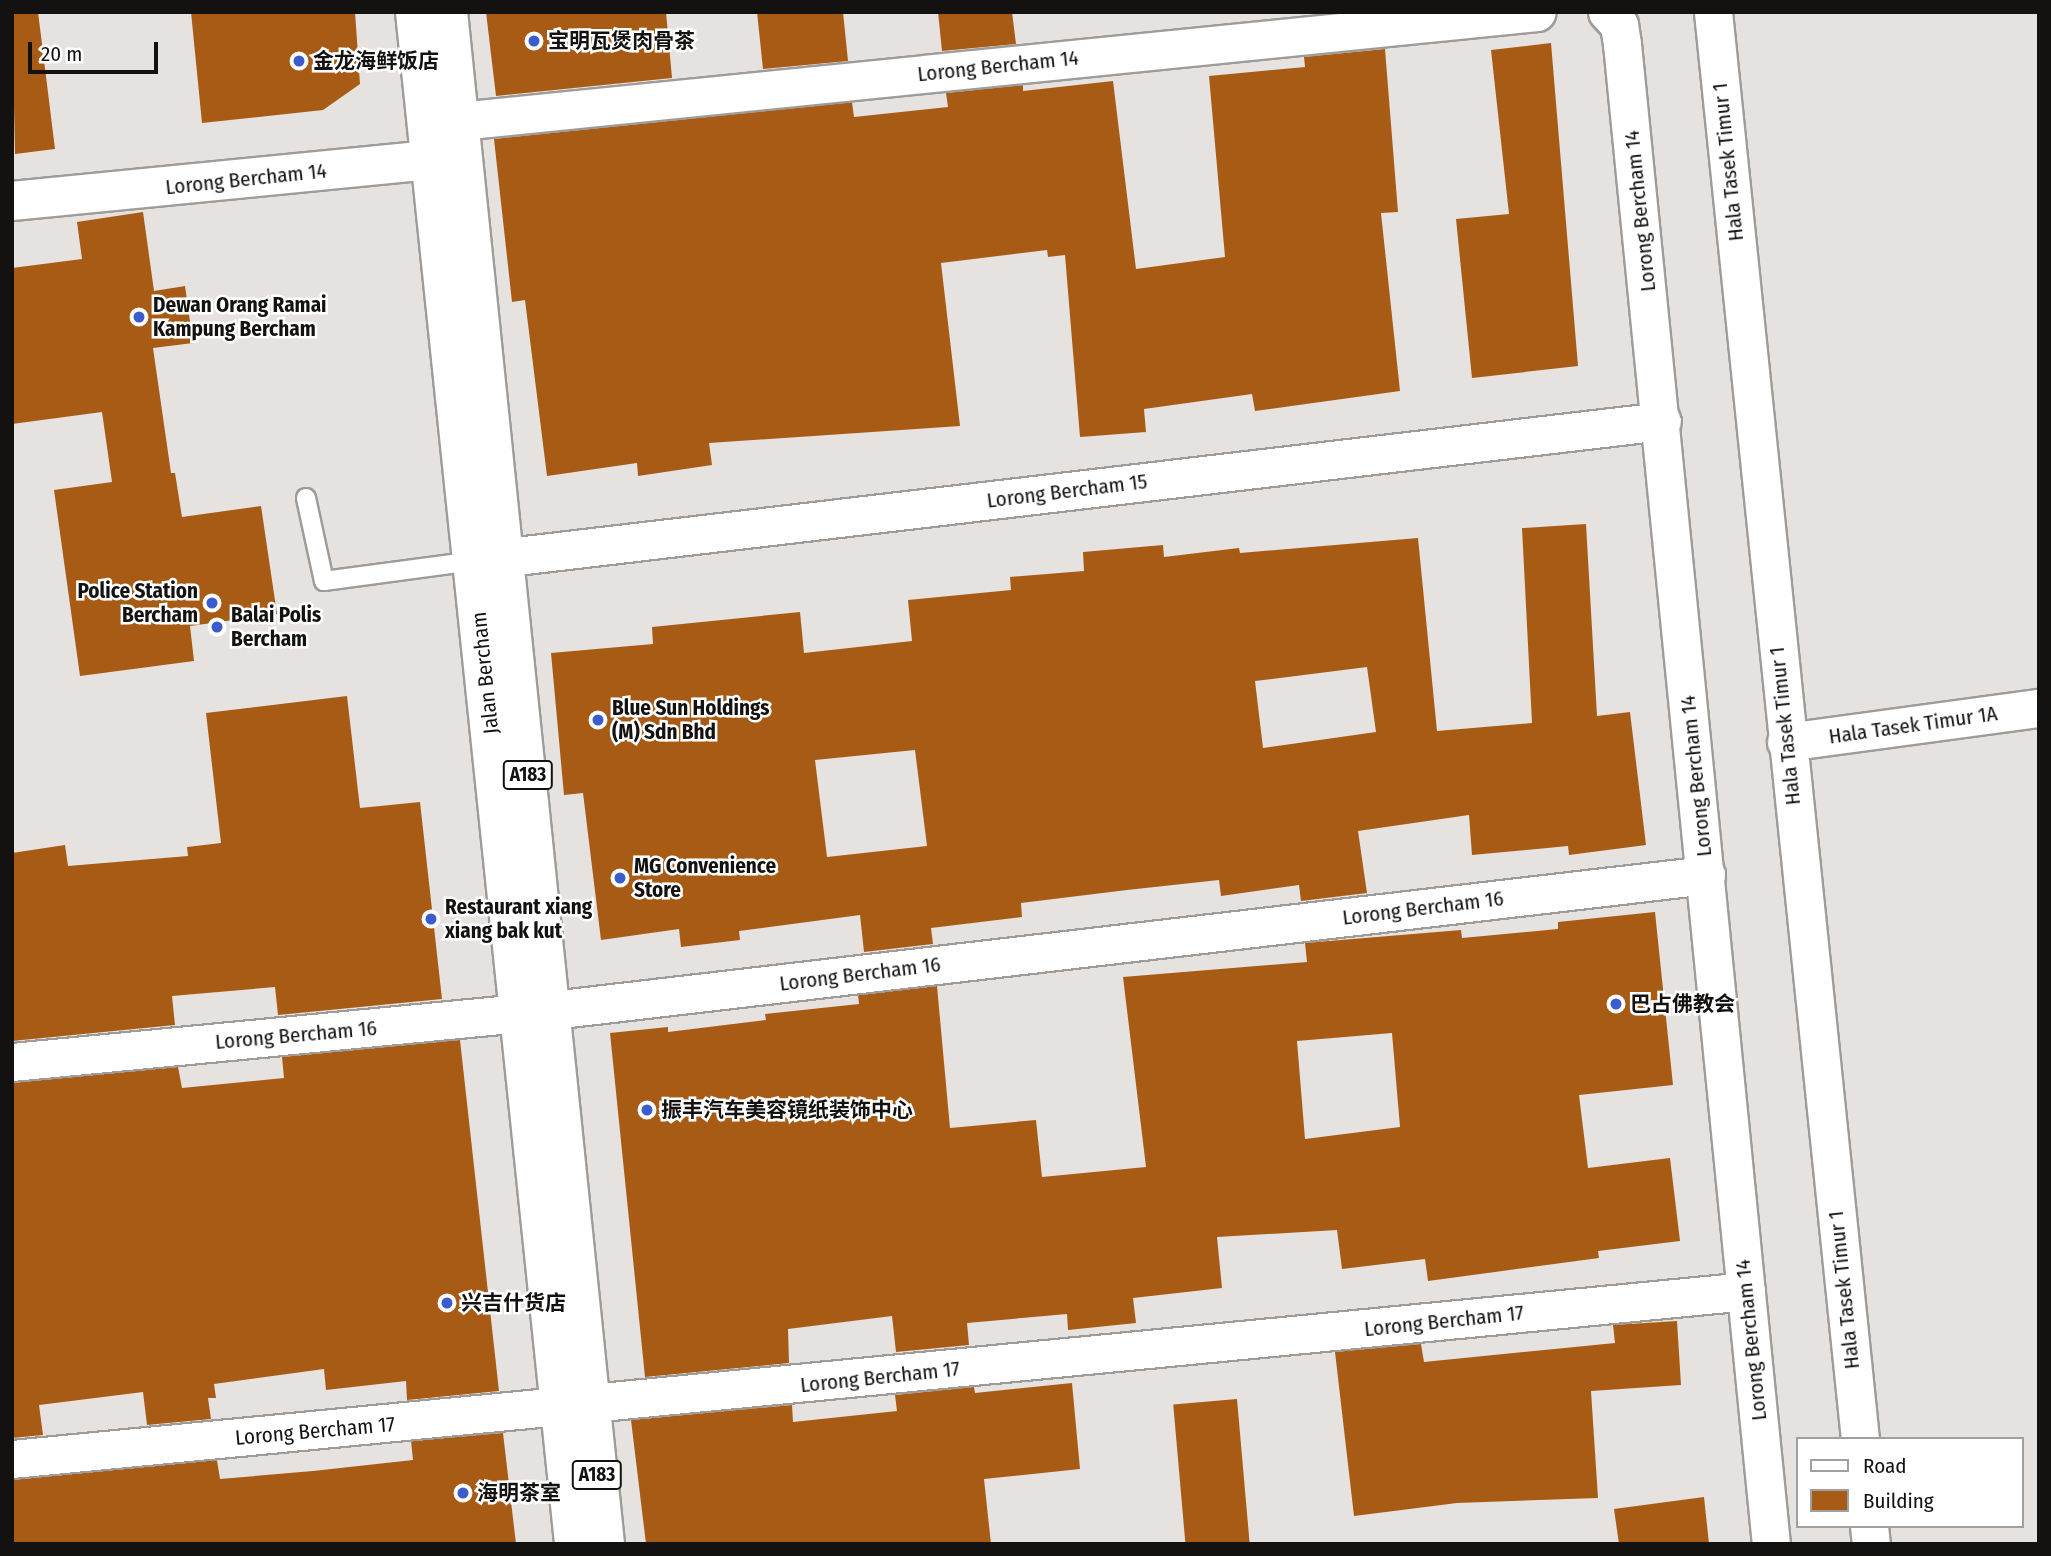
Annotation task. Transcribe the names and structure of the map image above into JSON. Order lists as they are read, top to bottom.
{
  "streets": {
    "main road": ["Lorong Bercham 14", "Jalan Bercham", "A183"],
    "street": [
      "Hala Tasek Timur 1",
      "Lorong Bercham 15",
      "Hala Tasek Timur 1A",
      "Lorong Bercham 16",
      "Lorong Bercham 17"
    ]
  },
  "crossings": [
    ["Lorong Bercham 14", "Lorong Bercham 15"],
    ["Lorong Bercham 14", "Jalan Bercham"],
    ["Lorong Bercham 14", "Lorong Bercham 16"],
    ["Lorong Bercham 14", "Lorong Bercham 17"],
    ["Hala Tasek Timur 1", "Hala Tasek Timur 1A"],
    ["Lorong Bercham 15", "Jalan Bercham"],
    ["Jalan Bercham", "Lorong Bercham 16"],
    ["Jalan Bercham", "Lorong Bercham 17"]
  ],
  "places": [
    "宝明瓦煲肉骨茶",
    "金龙海鲜饭店",
    "Dewan Orang Ramai Kampung Bercham",
    "Police Station Bercham",
    "Balai Polis Bercham",
    "Blue Sun Holdings (M) Sdn Bhd",
    "MG Convenience Store",
    "Restaurant xiang xiang bak kut",
    "巴占佛教会",
    "振丰汽车美容镜纸装饰中心",
    "兴吉什货店",
    "海明茶室"
  ],
  "legend": ["Road", "Building"],
  "scale_bar": "20 m"
}
